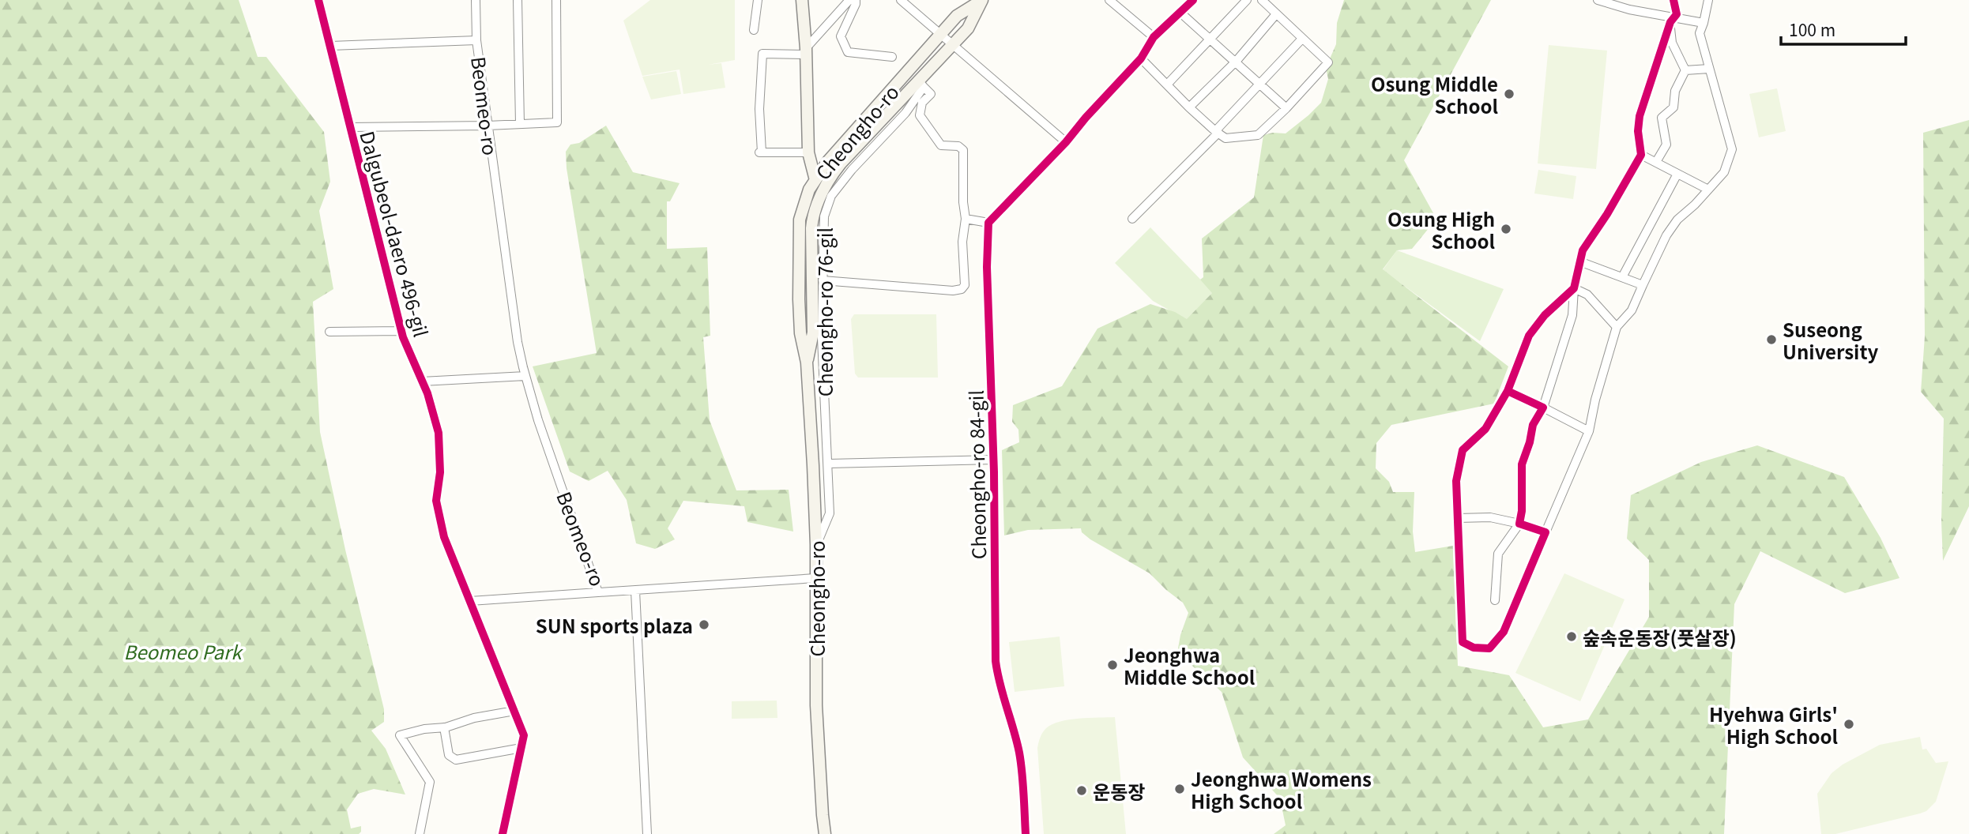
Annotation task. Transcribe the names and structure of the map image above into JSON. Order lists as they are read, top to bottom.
{
  "streets": {
    "main road": ["Cheongho-ro"],
    "street": [
      "Beomeo-ro",
      "Dalgubeol-daero 496-gil",
      "Cheongho-ro 76-gil",
      "Cheongho-ro 84-gil"
    ]
  },
  "crossings": [
    ["Beomeo-ro", "Cheongho-ro"],
    ["Cheongho-ro", "Cheongho-ro 76-gil"]
  ],
  "parks": ["Beomeo Park"],
  "places": [
    "Osung Middle School",
    "Osung High School",
    "Suseong University",
    "SUN sports plaza",
    "숲속운동장(풋살장)",
    "Jeonghwa Middle School",
    "Hyehwa Girls' High School",
    "Jeonghwa Womens High School",
    "운동장"
  ],
  "scale_bar": "100 m"
}
